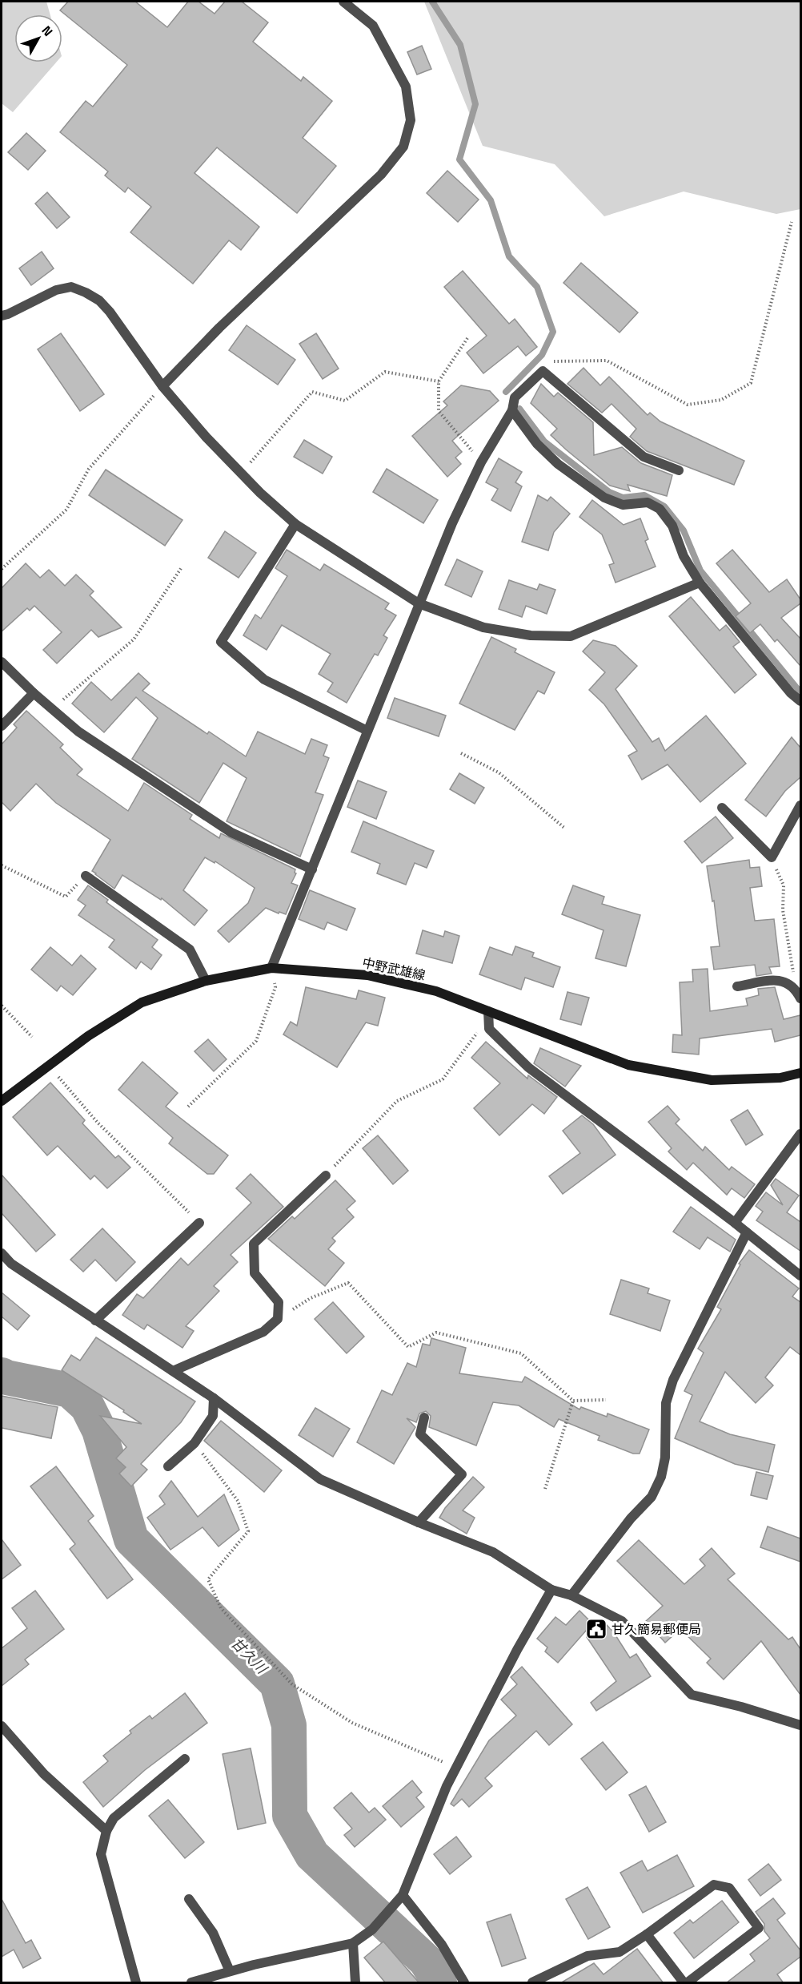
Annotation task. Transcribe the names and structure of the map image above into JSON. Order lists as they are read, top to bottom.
{
  "streets": {
    "main road": ["中野武雄線"]
  },
  "water": ["甘久川"],
  "places": {
    "public building": ["甘久簡易郵便局"]
  },
  "north": "top right"
}
